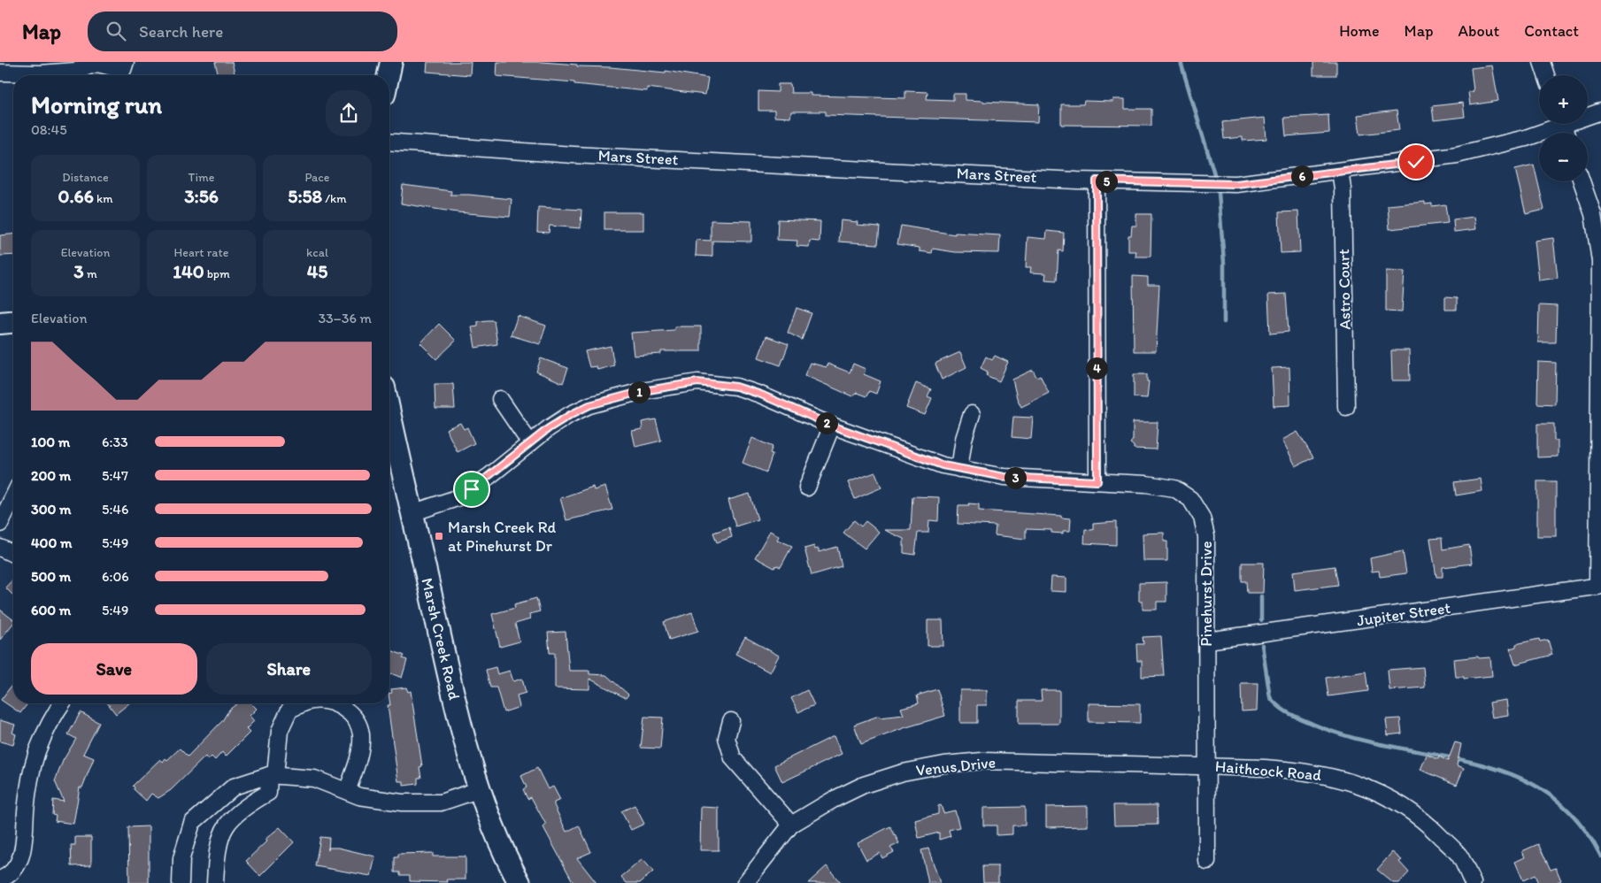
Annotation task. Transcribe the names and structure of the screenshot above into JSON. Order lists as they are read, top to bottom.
{
  "streets": {
    "street": [
      "Mars Street",
      "Astro Court",
      "Pinehurst Drive",
      "Jupiter Street",
      "Marsh Creek Road",
      "Venus Drive",
      "Haithcock Road"
    ]
  },
  "crossings": [
    ["Mars Street", "Astro Court"],
    ["Pinehurst Drive", "Jupiter Street"],
    ["Pinehurst Drive", "Marsh Creek Road"],
    ["Pinehurst Drive", "Venus Drive"],
    ["Pinehurst Drive", "Haithcock Road"],
    ["Venus Drive", "Haithcock Road"]
  ],
  "places": {
    "transit": ["Marsh Creek Rd at Pinehurst Dr"]
  },
  "page": {
    "header": "Map",
    "search": "Search here",
    "nav": [
      "Home",
      "Map",
      "About",
      "Contact"
    ],
    "map_buttons": ["+", "−"],
    "heading": ["Morning run", "08:45"],
    "stats": [
      ["Distance", "0.66 km"],
      ["Time", "3:56"],
      ["Pace", "5:58 /km"],
      ["Elevation", "3 m"],
      ["Heart rate", "140 bpm"],
      ["kcal", "45"]
    ],
    "pins": [
      "6",
      "5",
      "4",
      "1",
      "2",
      "3"
    ],
    "chart": ["Elevation", "33–36 m"],
    "list": [
      {
        "name": "100 m",
        "note": "6:33"
      },
      {
        "name": "200 m",
        "note": "5:47"
      },
      {
        "name": "300 m",
        "note": "5:46"
      },
      {
        "name": "400 m",
        "note": "5:49"
      },
      {
        "name": "500 m",
        "note": "6:06"
      },
      {
        "name": "600 m",
        "note": "5:49"
      }
    ],
    "buttons": ["Save", "Share"]
  }
}
